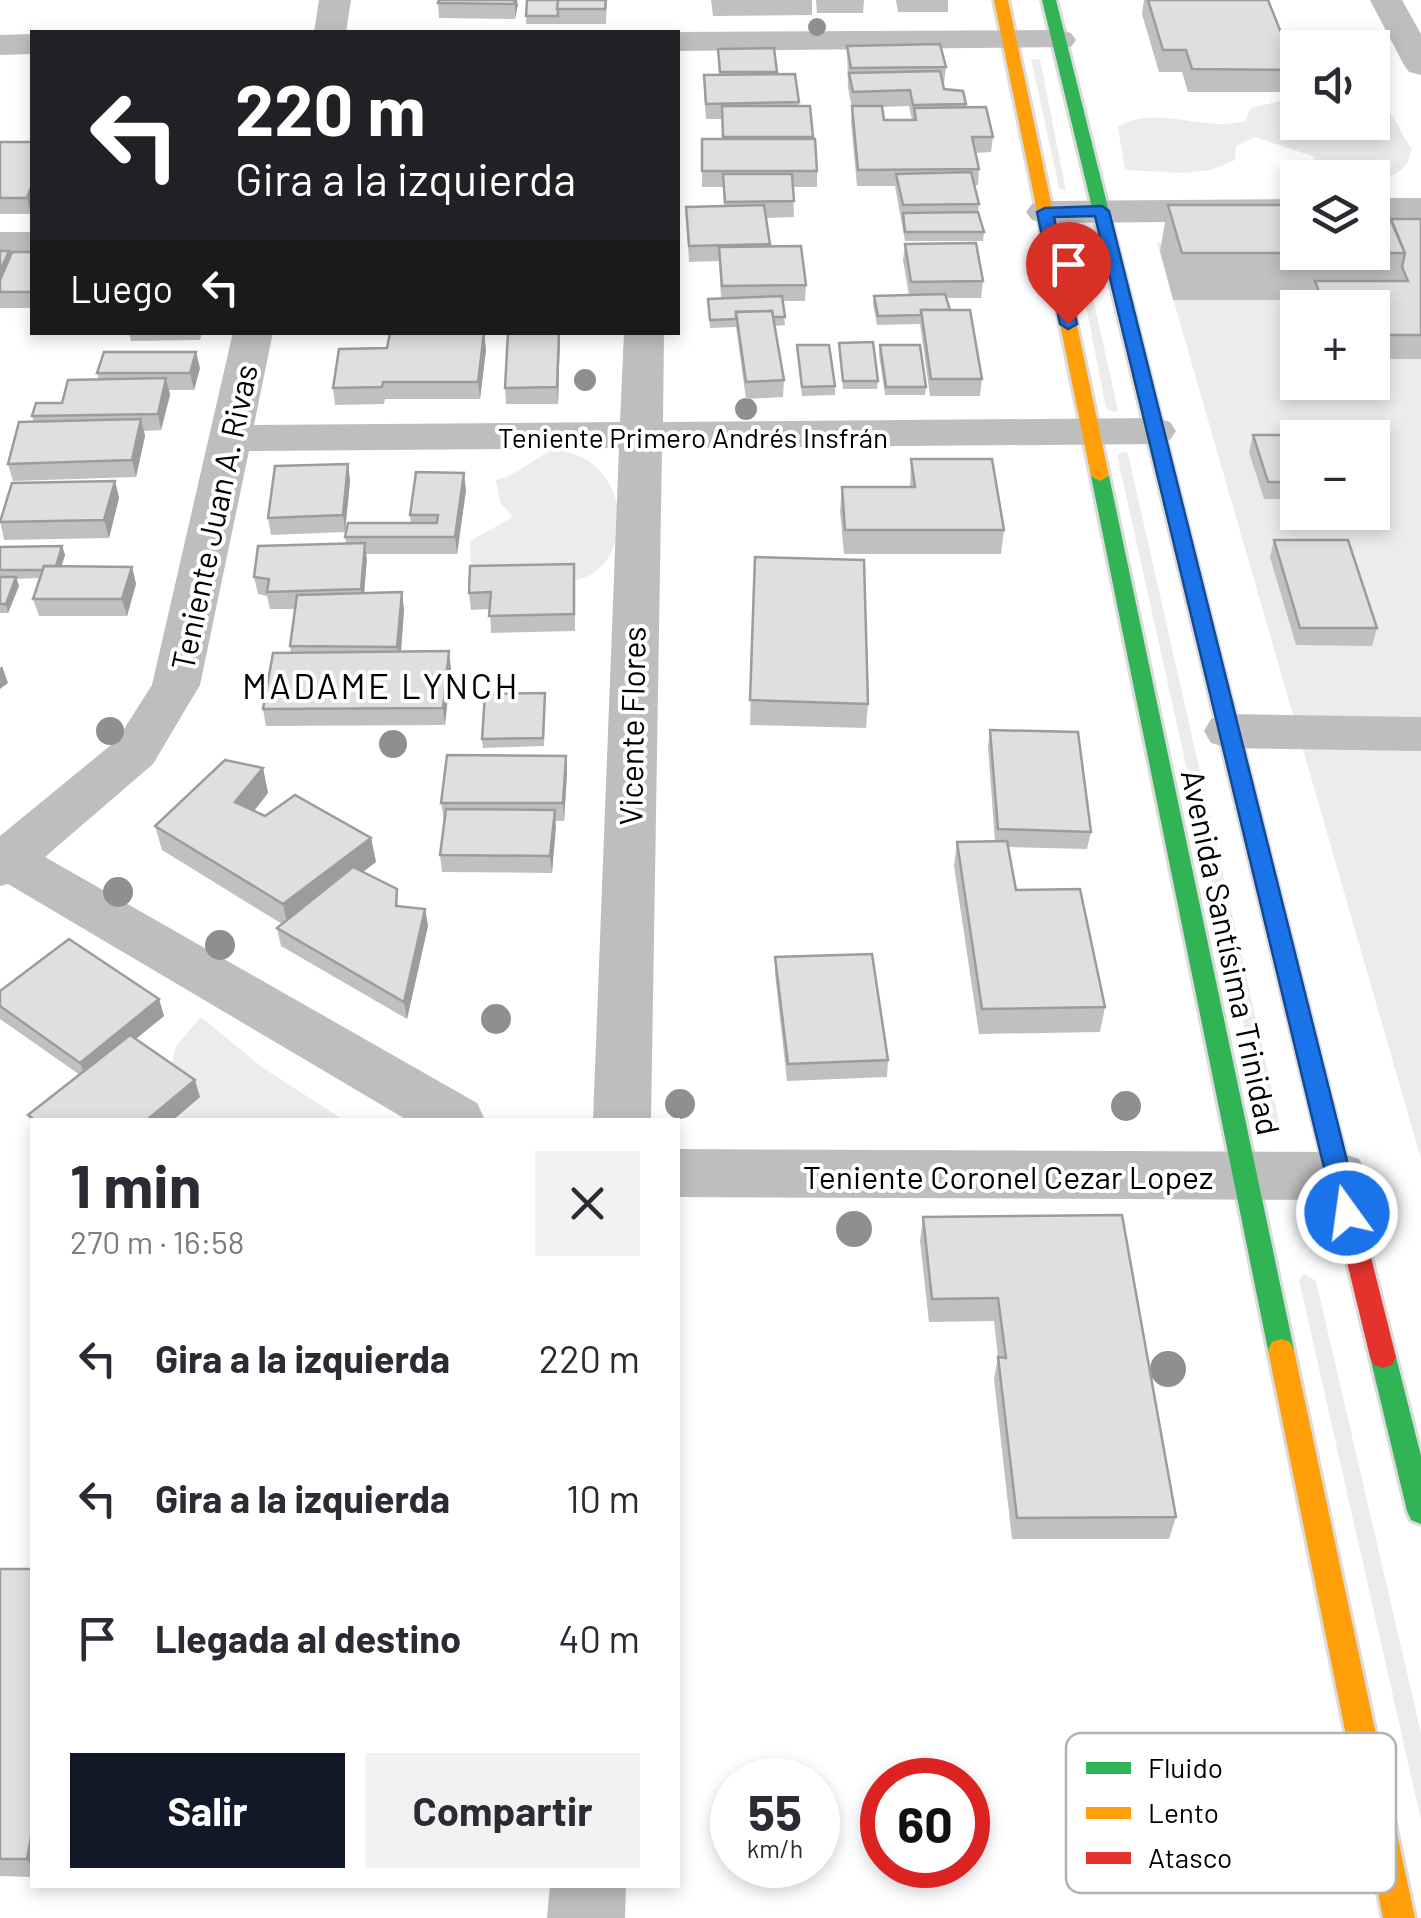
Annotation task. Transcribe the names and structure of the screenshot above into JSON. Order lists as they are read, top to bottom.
{
  "streets": {
    "main road": ["Avenida Santísima Trinidad"],
    "street": [
      "Teniente Primero Andrés Insfrán",
      "Teniente Juan A. Rivas",
      "Vicente Flores",
      "Teniente Coronel Cezar Lopez"
    ]
  },
  "crossings": [
    ["Teniente Primero Andrés Insfrán", "Teniente Juan A. Rivas"],
    ["Teniente Primero Andrés Insfrán", "Vicente Flores"],
    ["Teniente Primero Andrés Insfrán", "Avenida Santísima Trinidad"],
    ["Avenida Santísima Trinidad", "Teniente Coronel Cezar Lopez"]
  ],
  "districts": ["MADAME LYNCH"],
  "legend": ["Fluido", "Lento", "Atasco"],
  "page": {
    "map_buttons": ["+", "−"],
    "turn": ["220 m", "Gira a la izquierda"],
    "then": "Luego",
    "heading": ["1 min", "270 m · 16:58"],
    "list": [
      {
        "name": "Gira a la izquierda",
        "value": "220 m"
      },
      {
        "name": "Gira a la izquierda",
        "value": "10 m"
      },
      {
        "name": "Llegada al destino",
        "value": "40 m"
      }
    ],
    "buttons": ["Salir", "Compartir"],
    "speed": "55 km/h",
    "limit": "60"
  }
}
